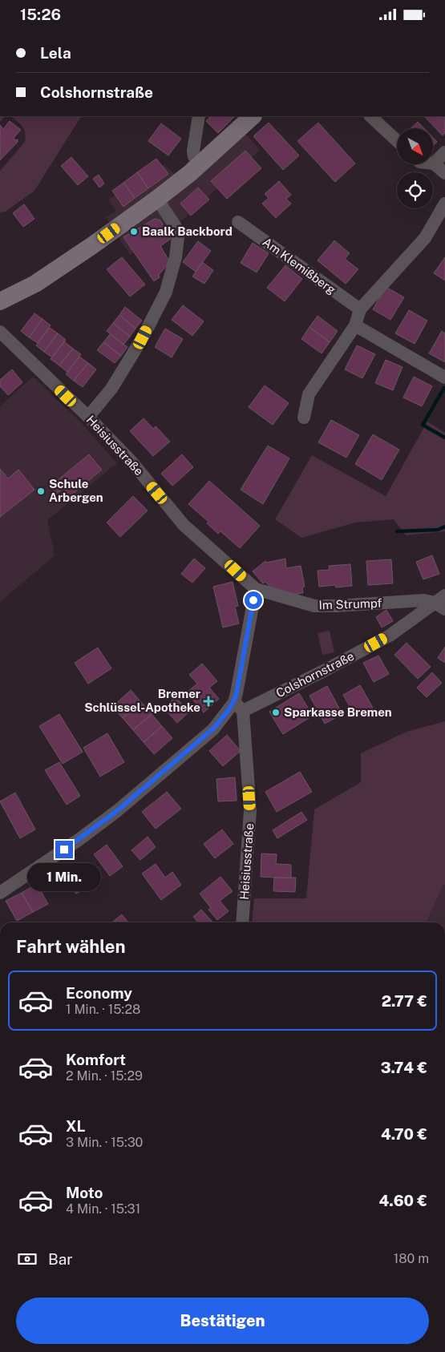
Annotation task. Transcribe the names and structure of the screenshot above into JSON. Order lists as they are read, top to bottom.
{
  "streets": {
    "street": [
      "Am Klemißberg",
      "Heisiusstraße",
      "Im Strumpf",
      "Colshornstraße"
    ]
  },
  "crossings": [
    ["Heisiusstraße", "Im Strumpf"],
    ["Heisiusstraße", "Colshornstraße"],
    ["Im Strumpf", "Colshornstraße"]
  ],
  "places": {
    "other": ["Baalk Backbord", "Schule Arbergen", "Sparkasse Bremen"],
    "health": ["Bremer Schlüssel-Apotheke"]
  },
  "north": "bottom right",
  "page": {
    "status": "15:26",
    "banner": ["Lela", "Colshornstraße"],
    "bubble": "1 Min.",
    "heading": "Fahrt wählen",
    "list": [
      {
        "name": "Economy",
        "note": "1 Min. · 15:28",
        "value": "2.77 €"
      },
      {
        "name": "Komfort",
        "note": "2 Min. · 15:29",
        "value": "3.74 €"
      },
      {
        "name": "XL",
        "note": "3 Min. · 15:30",
        "value": "4.70 €"
      },
      {
        "name": "Moto",
        "note": "4 Min. · 15:31",
        "value": "4.60 €"
      }
    ],
    "pay": ["Bar", "180 m"],
    "buttons": "Bestätigen"
  }
}
